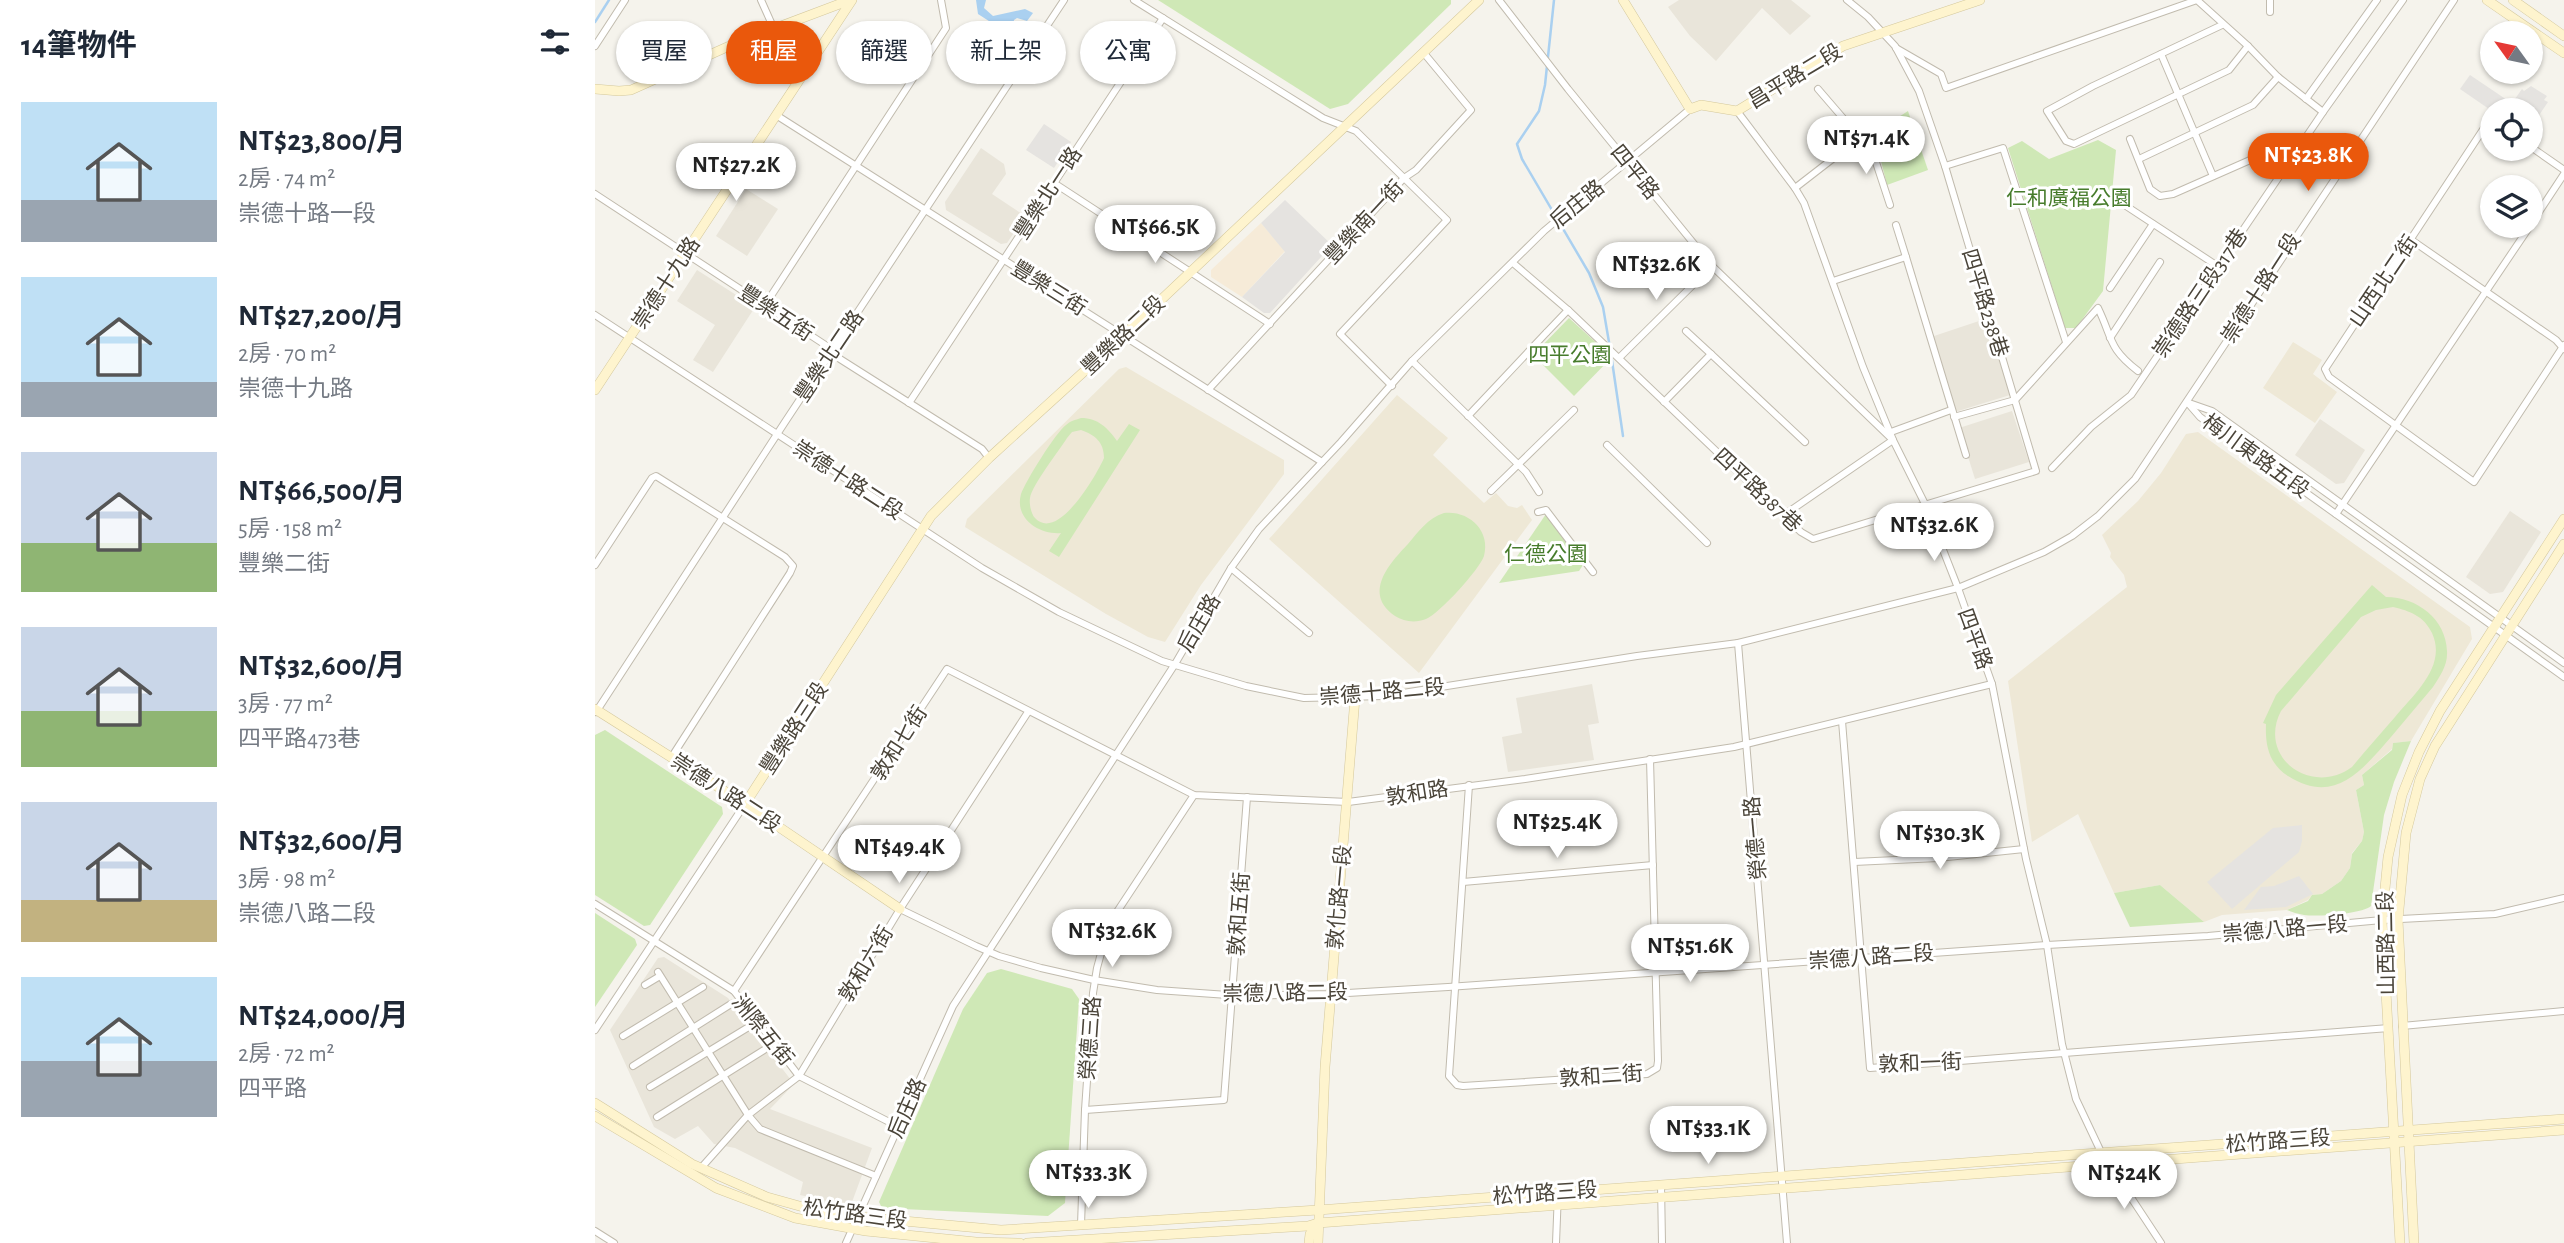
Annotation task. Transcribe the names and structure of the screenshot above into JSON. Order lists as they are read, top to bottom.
{
  "streets": {
    "street": [
      "昌平路二段",
      "四平路",
      "豐樂北一路",
      "后庄路",
      "豐樂南一街",
      "山西北二街",
      "崇德十九路",
      "豐樂三街",
      "崇德十路一段",
      "崇德路三段317巷",
      "四平路238巷",
      "豐樂五街",
      "豐樂路二段",
      "豐樂北二路",
      "梅川東路五段",
      "崇德十路二段",
      "四平路387巷",
      "豐樂路三段",
      "敦和七街",
      "崇德八路二段",
      "敦和路",
      "榮德一路",
      "敦化路一段",
      "敦和五街",
      "崇德八路一段",
      "山西路二段",
      "敦和六街",
      "洲際五街",
      "榮德三路",
      "敦和一街",
      "敦和二街",
      "松竹路三段"
    ]
  },
  "crossings": [
    ["昌平路二段", "后庄路"],
    ["昌平路二段", "四平路238巷"],
    ["四平路", "后庄路"],
    ["四平路", "四平路238巷"],
    ["四平路", "崇德十路二段"],
    ["四平路", "四平路387巷"],
    ["四平路", "崇德八路二段"],
    ["四平路", "敦和路"],
    ["四平路", "崇德八路一段"],
    ["四平路", "敦和一街"],
    ["四平路", "松竹路三段"],
    ["豐樂北一路", "豐樂三街"],
    ["豐樂北一路", "豐樂五街"],
    ["后庄路", "豐樂三街"],
    ["后庄路", "崇德十路二段"],
    ["后庄路", "四平路387巷"],
    ["后庄路", "崇德八路二段"],
    ["后庄路", "敦和路"],
    ["后庄路", "洲際五街"],
    ["后庄路", "松竹路三段"],
    ["豐樂南一街", "豐樂三街"],
    ["豐樂南一街", "豐樂路二段"],
    ["崇德十九路", "豐樂三街"],
    ["崇德十九路", "豐樂五街"],
    ["崇德十九路", "崇德十路二段"],
    ["豐樂三街", "豐樂路二段"],
    ["豐樂三街", "豐樂北二路"],
    ["崇德十路一段", "梅川東路五段"],
    ["崇德十路一段", "崇德十路二段"],
    ["四平路238巷", "四平路387巷"],
    ["豐樂五街", "豐樂路二段"],
    ["豐樂五街", "豐樂北二路"],
    ["豐樂路二段", "崇德十路二段"],
    ["豐樂路二段", "豐樂路三段"],
    ["豐樂北二路", "崇德十路二段"],
    ["豐樂北二路", "崇德八路二段"],
    ["梅川東路五段", "崇德十路二段"],
    ["梅川東路五段", "山西路二段"],
    ["崇德十路二段", "豐樂路三段"],
    ["崇德十路二段", "榮德一路"],
    ["崇德十路二段", "敦化路一段"],
    ["豐樂路三段", "崇德八路二段"],
    ["豐樂路三段", "洲際五街"],
    ["敦和七街", "崇德八路二段"],
    ["敦和七街", "敦和路"],
    ["敦和七街", "洲際五街"],
    ["崇德八路二段", "榮德一路"],
    ["崇德八路二段", "敦化路一段"],
    ["崇德八路二段", "敦和五街"],
    ["崇德八路二段", "崇德八路一段"],
    ["崇德八路二段", "敦和六街"],
    ["崇德八路二段", "榮德三路"],
    ["崇德八路二段", "敦和一街"],
    ["崇德八路二段", "敦和二街"],
    ["敦和路", "榮德一路"],
    ["敦和路", "敦化路一段"],
    ["敦和路", "敦和五街"],
    ["敦和路", "敦和六街"],
    ["敦和路", "榮德三路"],
    ["敦和路", "敦和一街"],
    ["敦和路", "敦和二街"],
    ["榮德一路", "松竹路三段"],
    ["敦化路一段", "松竹路三段"],
    ["敦和五街", "榮德三路"],
    ["崇德八路一段", "山西路二段"],
    ["山西路二段", "松竹路三段"],
    ["敦和六街", "洲際五街"],
    ["榮德三路", "松竹路三段"]
  ],
  "parks": ["仁和廣福公園", "四平公園", "仁德公園"],
  "north": "top left",
  "page": {
    "heading": "14筆物件",
    "chip": [
      "買屋",
      "租屋",
      "篩選",
      "新上架",
      "公寓"
    ],
    "list": [
      {
        "name": "NT$23,800/月",
        "note": "2房 · 74 m² · 崇德十路一段"
      },
      {
        "name": "NT$27,200/月",
        "note": "2房 · 70 m² · 崇德十九路"
      },
      {
        "name": "NT$66,500/月",
        "note": "5房 · 158 m² · 豐樂二街"
      },
      {
        "name": "NT$32,600/月",
        "note": "3房 · 77 m² · 四平路473巷"
      },
      {
        "name": "NT$32,600/月",
        "note": "3房 · 98 m² · 崇德八路二段"
      },
      {
        "name": "NT$24,000/月",
        "note": "2房 · 72 m² · 四平路"
      }
    ],
    "price": [
      "NT$71.4K",
      "NT$23.8K",
      "NT$27.2K",
      "NT$66.5K",
      "NT$32.6K",
      "NT$32.6K",
      "NT$25.4K",
      "NT$30.3K",
      "NT$49.4K",
      "NT$32.6K",
      "NT$51.6K",
      "NT$33.1K",
      "NT$33.3K",
      "NT$24K"
    ]
  }
}
